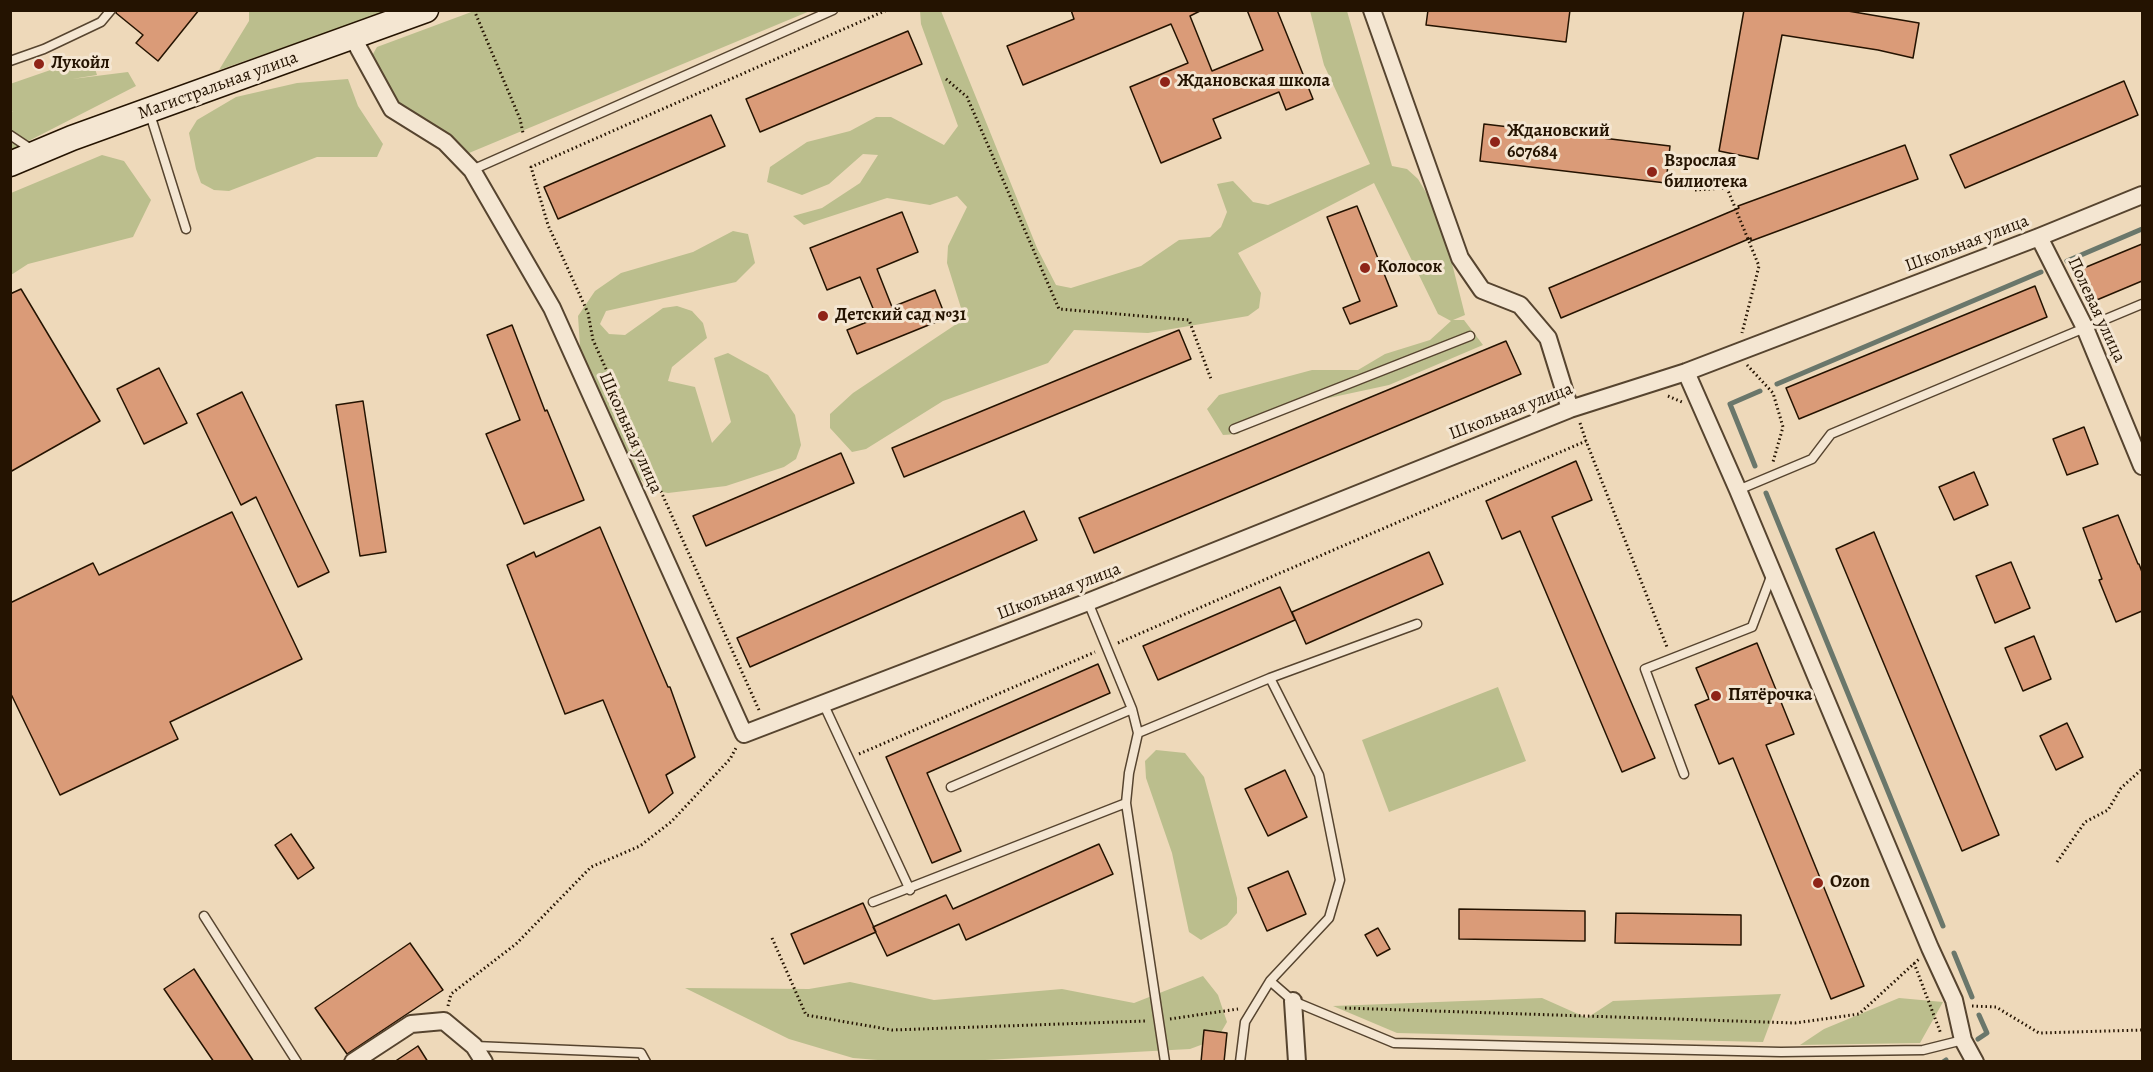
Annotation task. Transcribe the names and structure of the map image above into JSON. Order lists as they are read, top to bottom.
{
  "streets": {
    "street": ["Магистральная улица", "Школьная улица", "Полевая улица"]
  },
  "crossings": [
    ["Магистральная улица", "Школьная улица"],
    ["Школьная улица", "Полевая улица"]
  ],
  "places": [
    "Лукойл",
    "Ждановская школа",
    "Ждановский 607684",
    "Взрослая билиотека",
    "Колосок",
    "Детский сад №31",
    "Пятёрочка",
    "Ozon"
  ]
}
